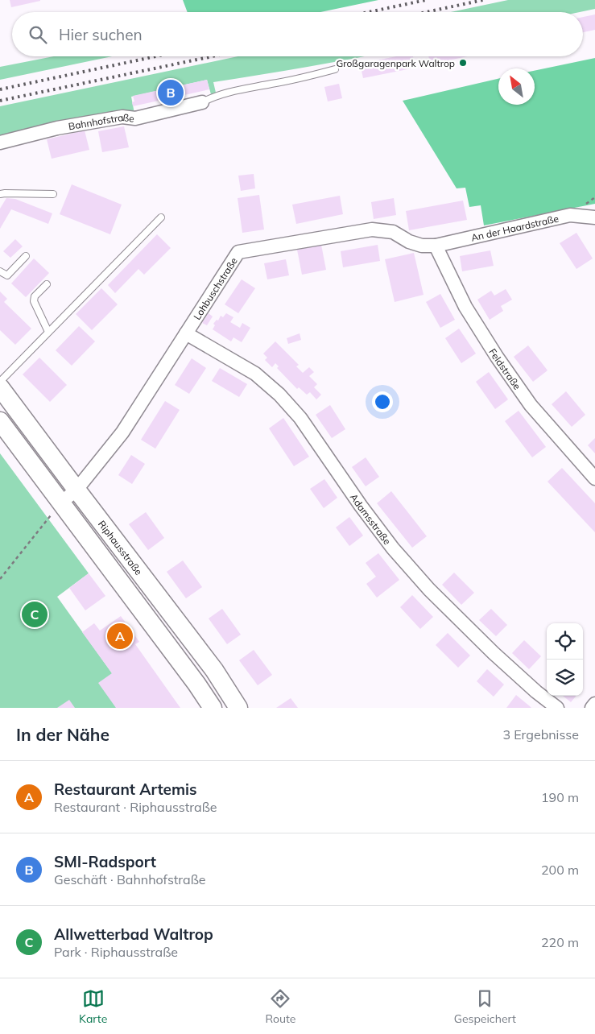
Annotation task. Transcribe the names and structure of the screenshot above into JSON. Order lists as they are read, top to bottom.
{
  "streets": {
    "street": [
      "Bahnhofstraße",
      "An der Haardstraße",
      "Lohbuschstraße",
      "Feldstraße",
      "Adamsstraße",
      "Riphausstraße"
    ]
  },
  "crossings": [
    ["An der Haardstraße", "Lohbuschstraße"],
    ["An der Haardstraße", "Feldstraße"],
    ["Lohbuschstraße", "Feldstraße"],
    ["Lohbuschstraße", "Adamsstraße"],
    ["Lohbuschstraße", "Riphausstraße"]
  ],
  "places": ["Großgaragenpark Waltrop"],
  "north": "top left",
  "page": {
    "search": "Hier suchen",
    "pins": ["B", "C", "A"],
    "heading": ["In der Nähe", "3 Ergebnisse"],
    "list": [
      {
        "mark": "A",
        "name": "Restaurant Artemis",
        "note": "Restaurant · Riphausstraße",
        "value": "190 m"
      },
      {
        "mark": "B",
        "name": "SMI-Radsport",
        "note": "Geschäft · Bahnhofstraße",
        "value": "200 m"
      },
      {
        "mark": "C",
        "name": "Allwetterbad Waltrop",
        "note": "Park · Riphausstraße",
        "value": "220 m"
      }
    ],
    "nav": ["Karte", "Route", "Gespeichert"]
  }
}
